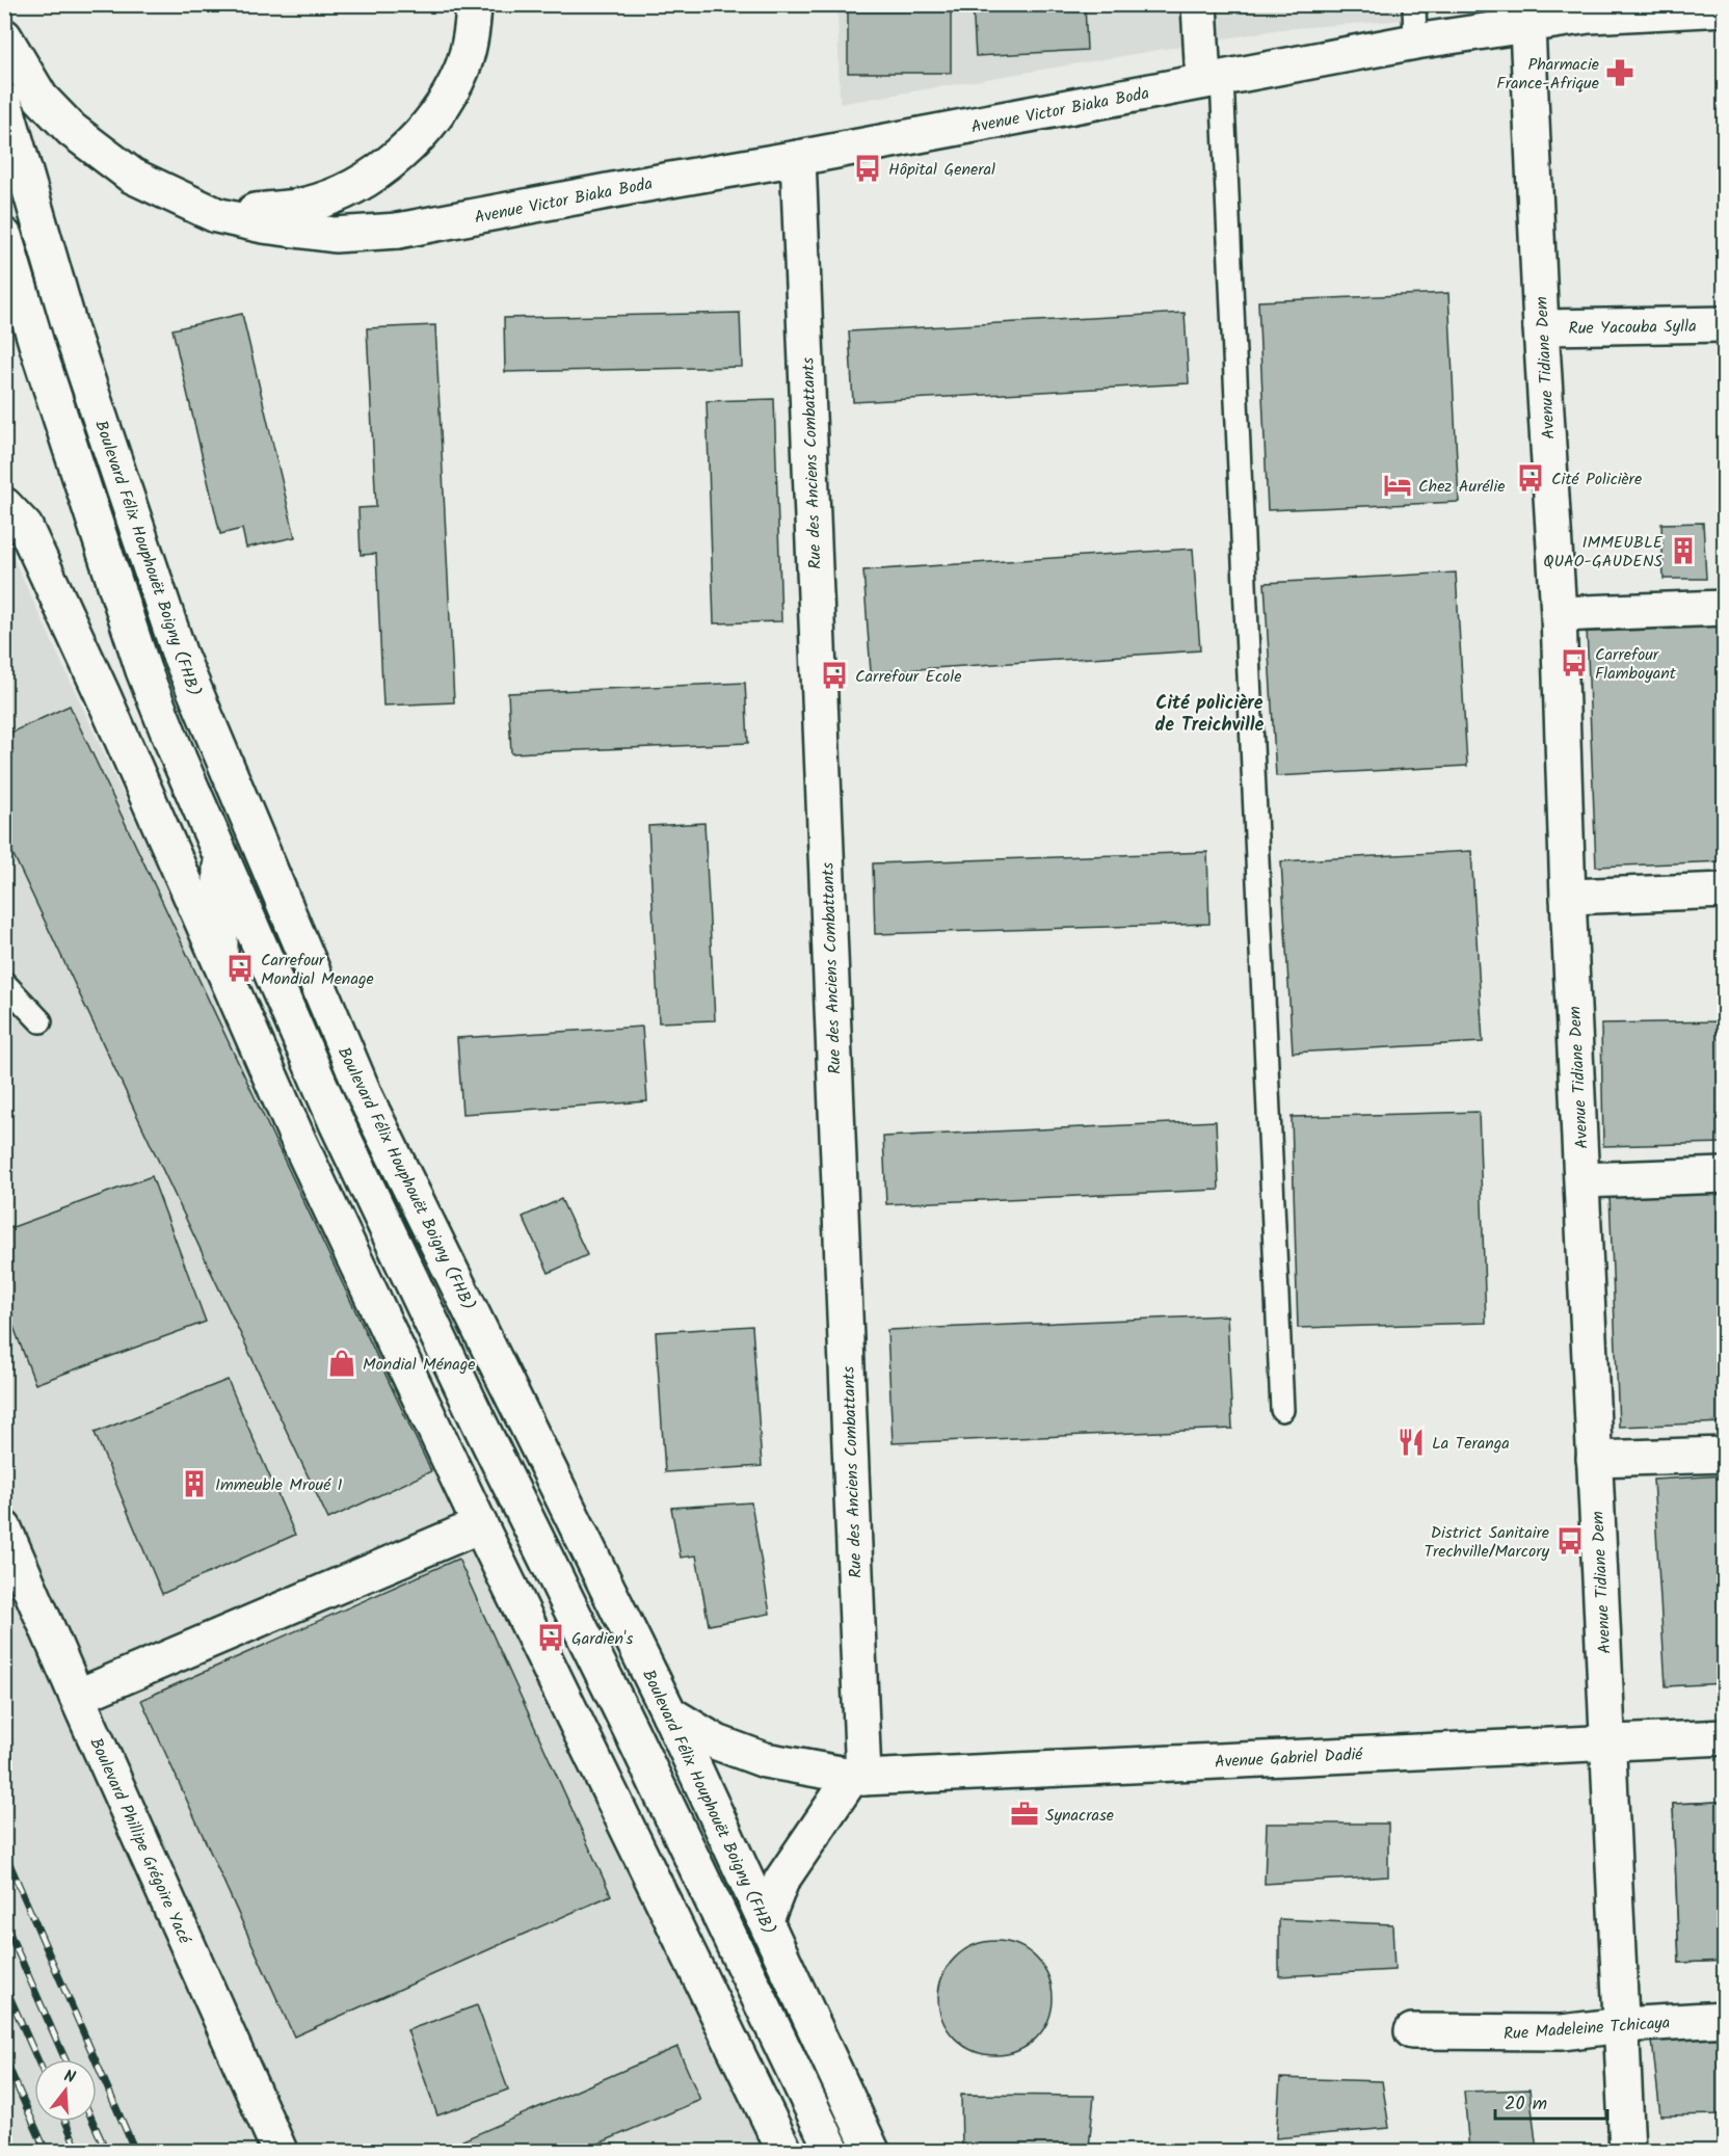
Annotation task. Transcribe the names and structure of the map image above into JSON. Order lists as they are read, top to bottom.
{
  "streets": {
    "street": [
      "Avenue Victor Biaka Boda",
      "Rue Yacouba Sylla",
      "Avenue Tidiane Dem",
      "Rue des Anciens Combattants",
      "Boulevard Félix Houphouët Boigny (FHB)",
      "Avenue Gabriel Dadié",
      "Boulevard Phillipe Grégoire Yacé",
      "Rue Madeleine Tchicaya"
    ]
  },
  "crossings": [
    ["Avenue Victor Biaka Boda", "Avenue Tidiane Dem"],
    ["Avenue Victor Biaka Boda", "Rue des Anciens Combattants"],
    ["Rue Yacouba Sylla", "Avenue Tidiane Dem"],
    ["Avenue Tidiane Dem", "Avenue Gabriel Dadié"],
    ["Avenue Tidiane Dem", "Rue Madeleine Tchicaya"],
    ["Rue des Anciens Combattants", "Avenue Gabriel Dadié"],
    ["Boulevard Félix Houphouët Boigny (FHB)", "Avenue Gabriel Dadié"]
  ],
  "districts": ["Cité policière de Treichville"],
  "places": {
    "pharmacy": ["Pharmacie France-Afrique"],
    "bus stop": [
      "Hôpital General",
      "Cité Policière",
      "Carrefour Flamboyant",
      "Carrefour Ecole",
      "Carrefour Mondial Menage",
      "District Sanitaire Trechville/Marcory",
      "Gardien's"
    ],
    "hotel": ["Chez Aurélie"],
    "building": ["IMMEUBLE QUAO-GAUDENS", "Immeuble Mroué 1"],
    "shop": ["Mondial Ménage"],
    "restaurant": ["La Teranga"],
    "office": ["Synacrase"]
  },
  "scale_bar": "20 m",
  "north": "top"
}
